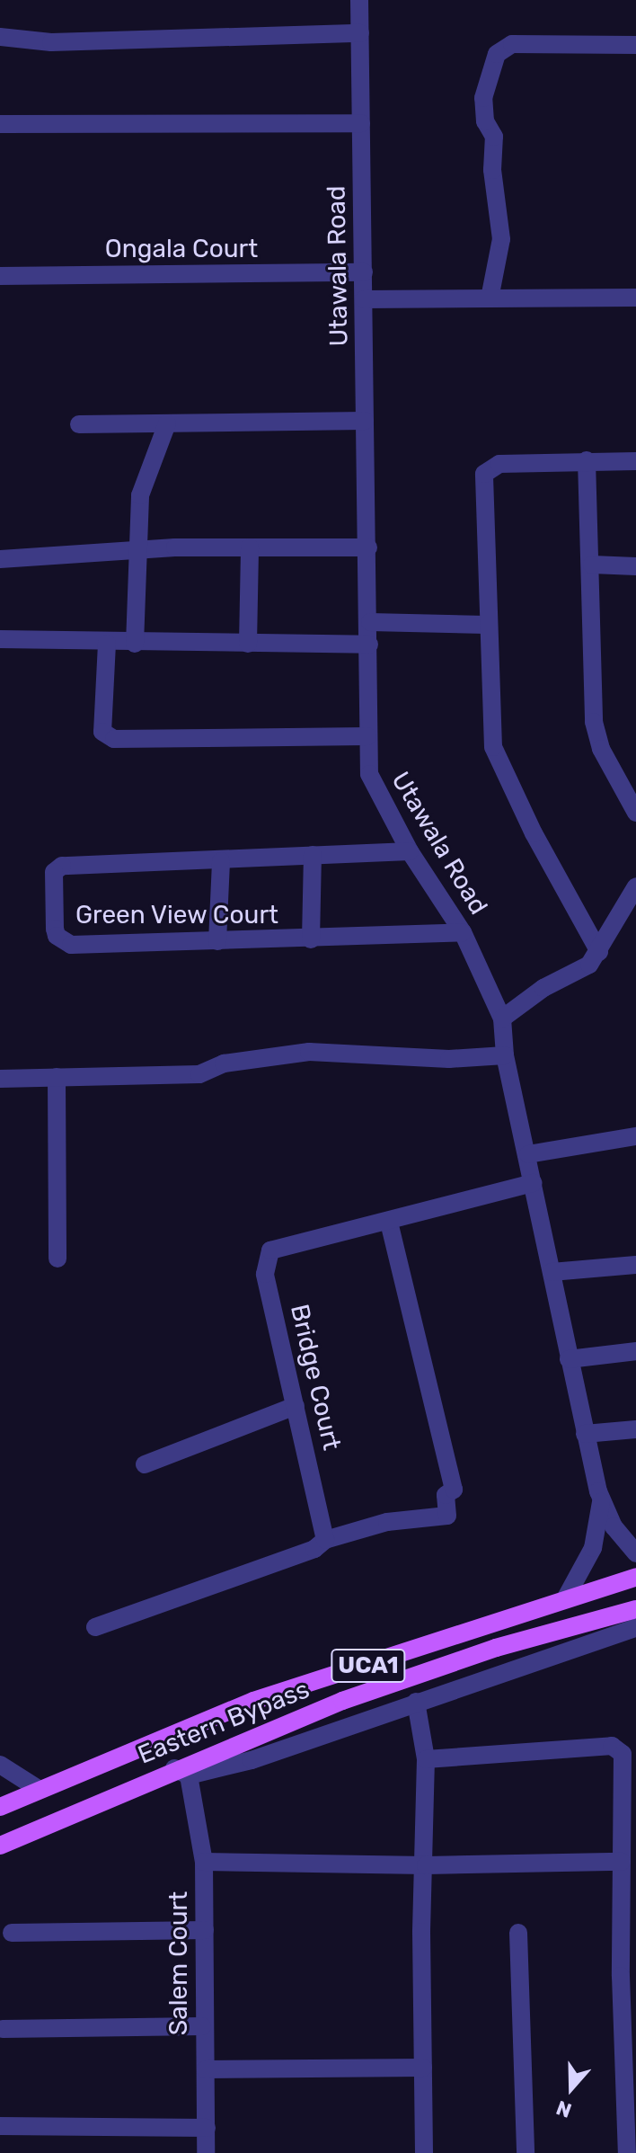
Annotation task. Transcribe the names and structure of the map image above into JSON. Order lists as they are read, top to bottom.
{
  "streets": {
    "main road": ["UCA1", "Eastern Bypass"],
    "street": [
      "Ongala Court",
      "Utawala Road",
      "Green View Court",
      "Bridge Court",
      "Salem Court"
    ]
  },
  "crossings": [
    ["Ongala Court", "Utawala Road"],
    ["Utawala Road", "Green View Court"],
    ["Utawala Road", "Bridge Court"],
    ["Eastern Bypass", "Salem Court"]
  ],
  "north": "bottom"
}
